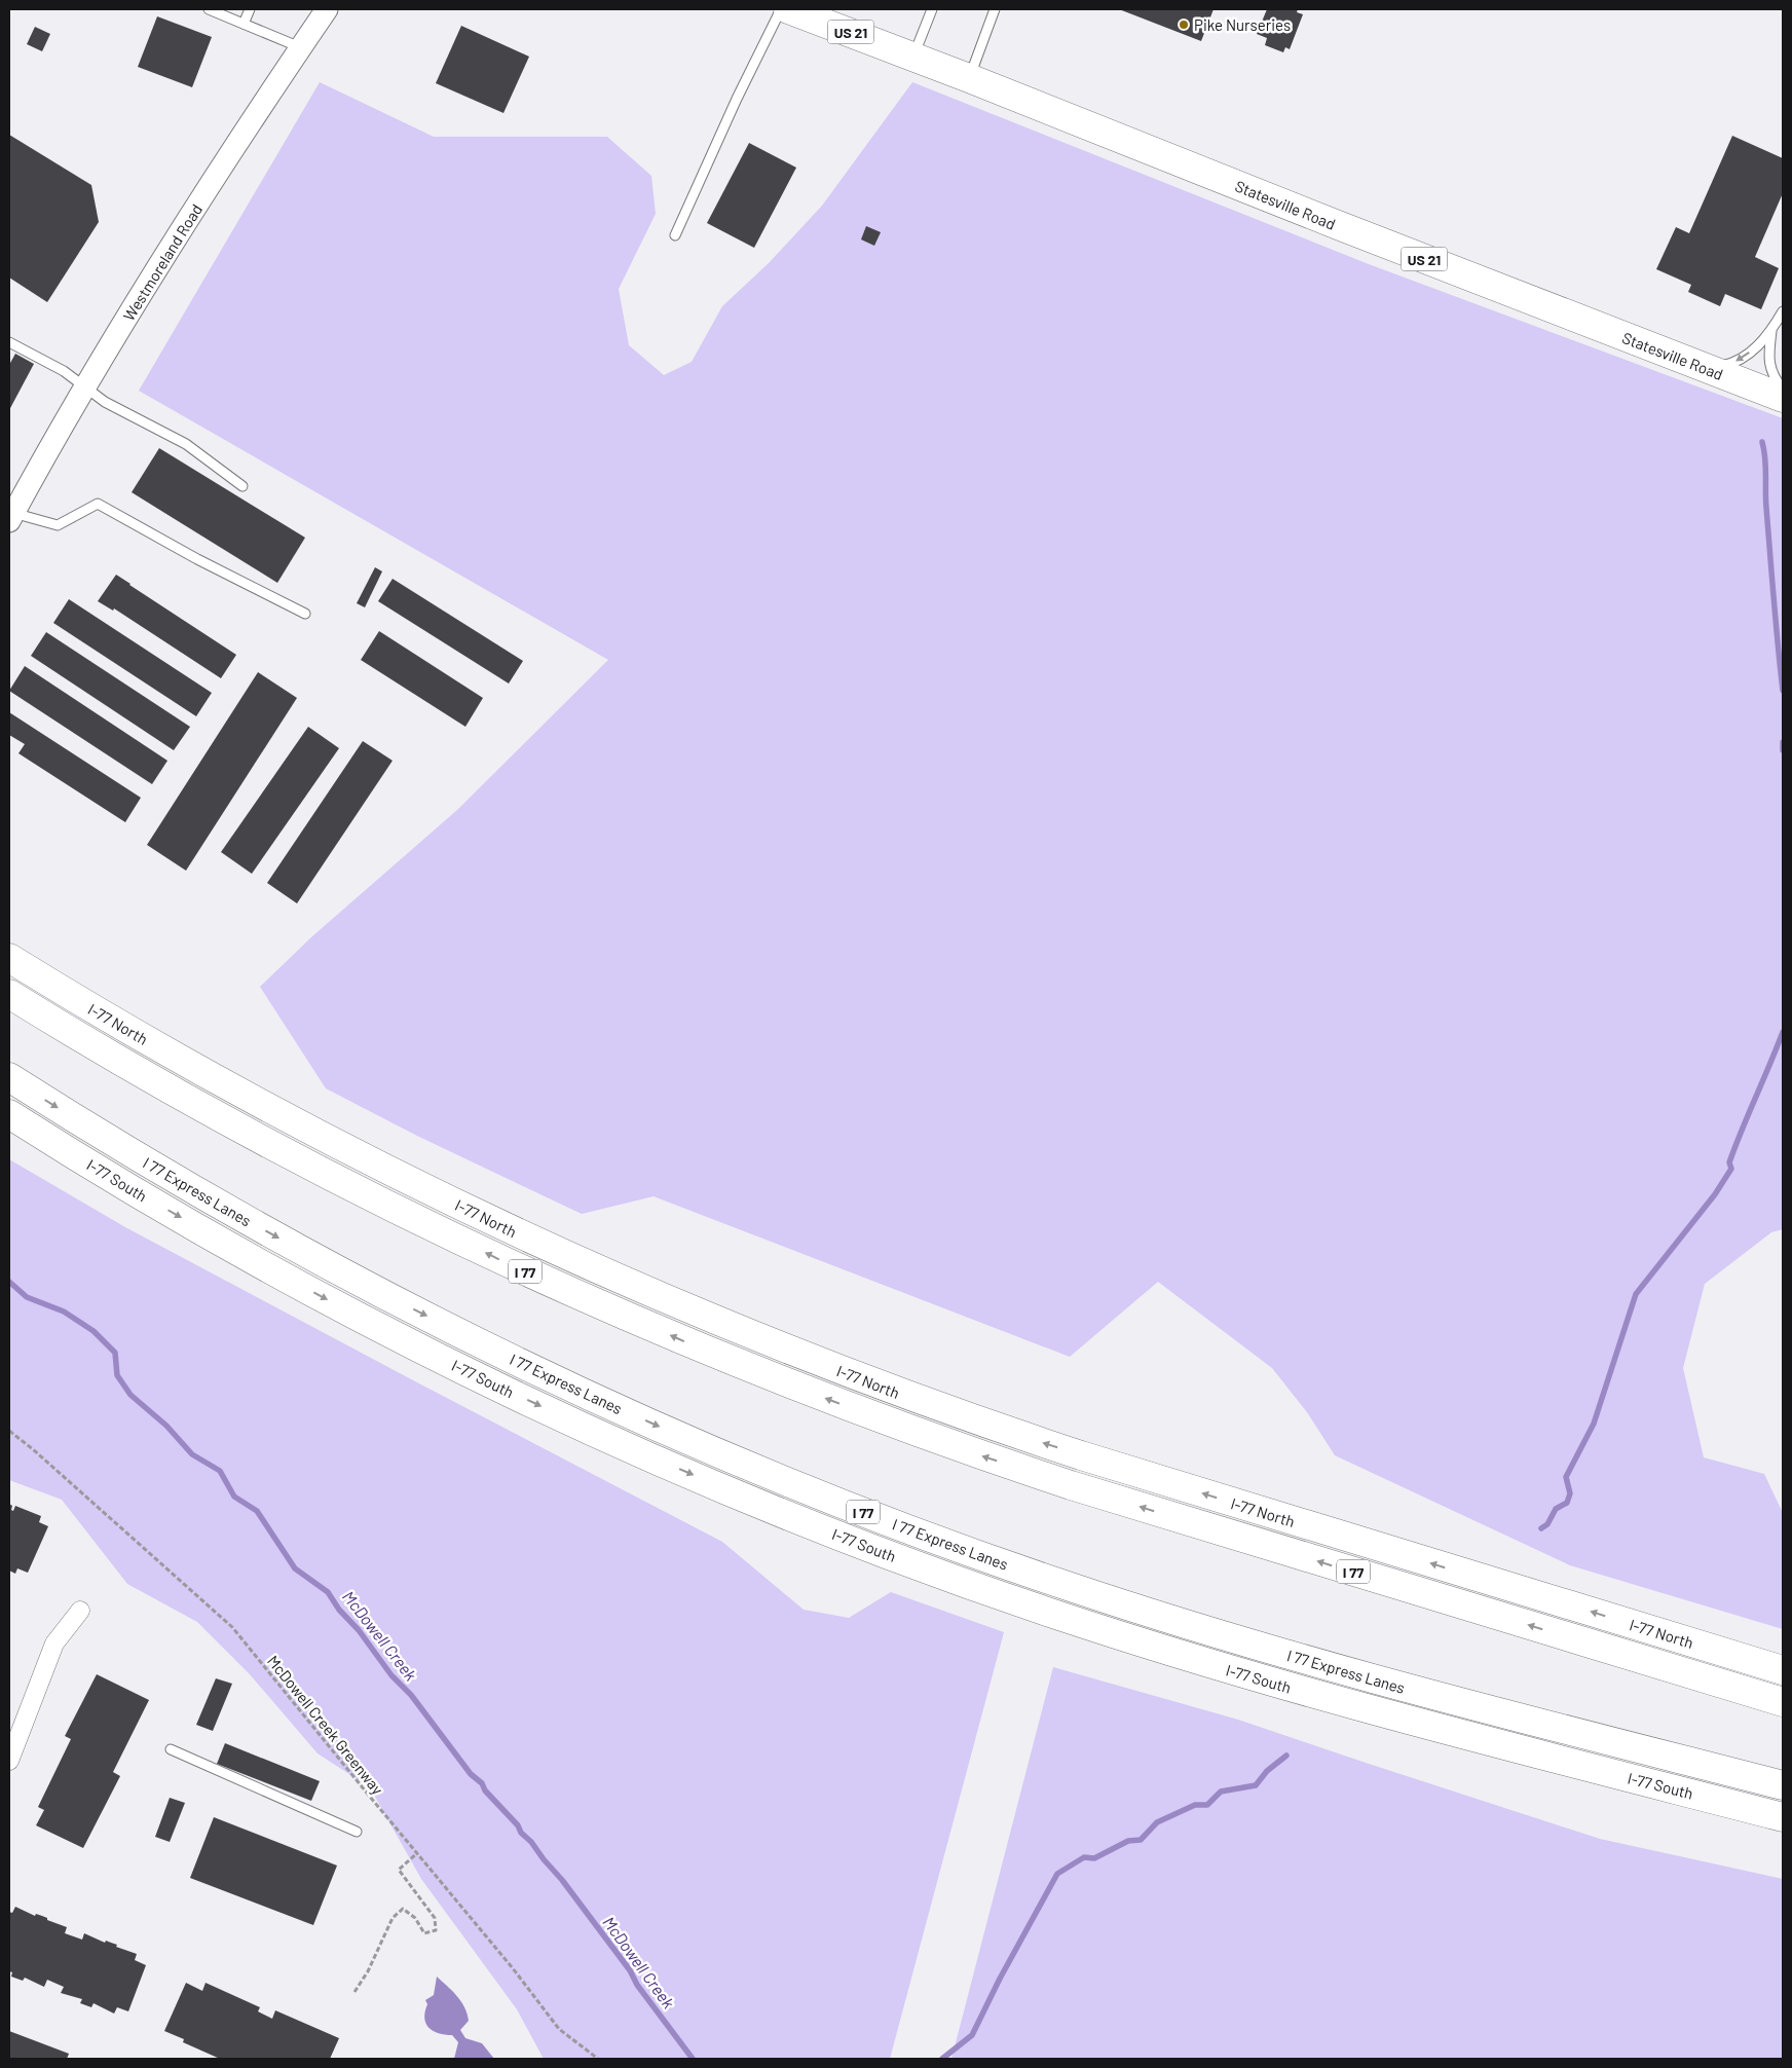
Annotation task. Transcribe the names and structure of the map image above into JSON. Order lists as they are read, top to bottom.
{
  "streets": {
    "main road": [
      "US 21",
      "Statesville Road",
      "I-77 North",
      "I-77 South",
      "I 77 Express Lanes",
      "I 77"
    ],
    "street": ["Westmoreland Road"],
    "path": ["McDowell Creek Greenway"]
  },
  "water": ["McDowell Creek"],
  "places": ["Pike Nurseries"]
}
